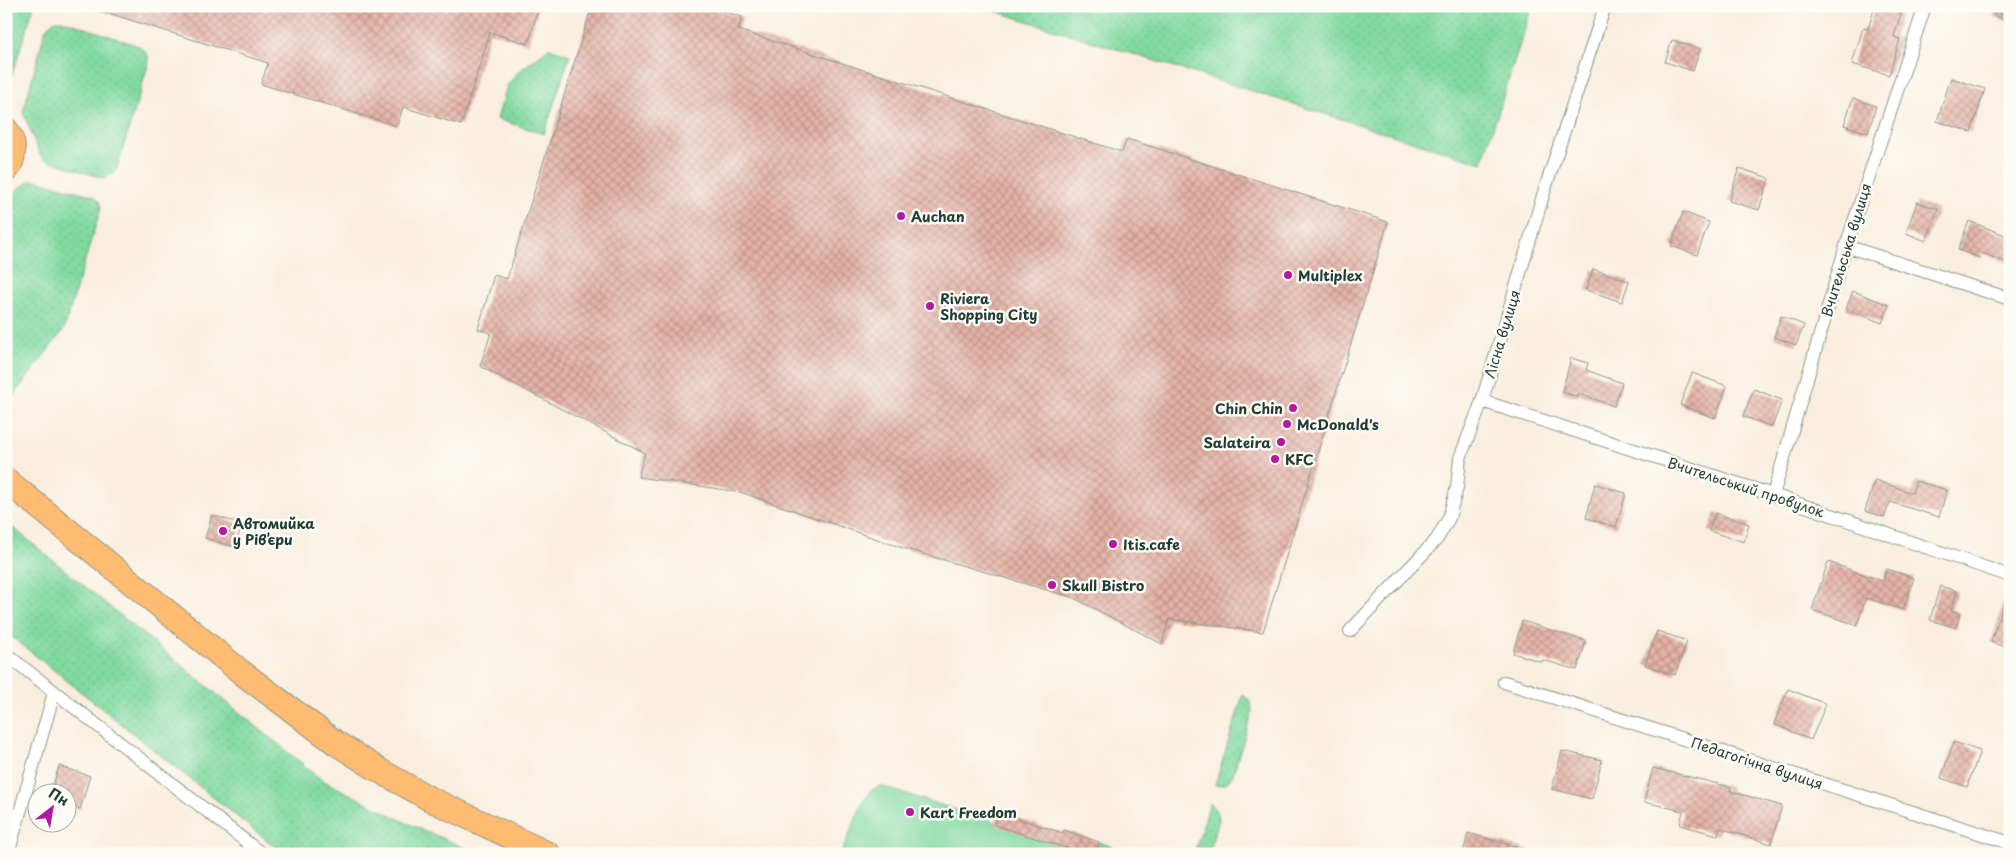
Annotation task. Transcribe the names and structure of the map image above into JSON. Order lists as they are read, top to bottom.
{
  "streets": {
    "street": [
      "Вчительська вулиця",
      "Лісна вулиця",
      "Вчительський провулок",
      "Педагогічна вулиця"
    ]
  },
  "crossings": [
    ["Вчительська вулиця", "Вчительський провулок"],
    ["Лісна вулиця", "Вчительський провулок"]
  ],
  "places": [
    "Auchan",
    "Multiplex",
    "Riviera Shopping City",
    "Chin Chin",
    "McDonald's",
    "Salateira",
    "KFC",
    "Автомийка у Рівʼєри",
    "Itis.cafe",
    "Skull Bistro",
    "Kart Freedom"
  ],
  "north": "top right"
}
